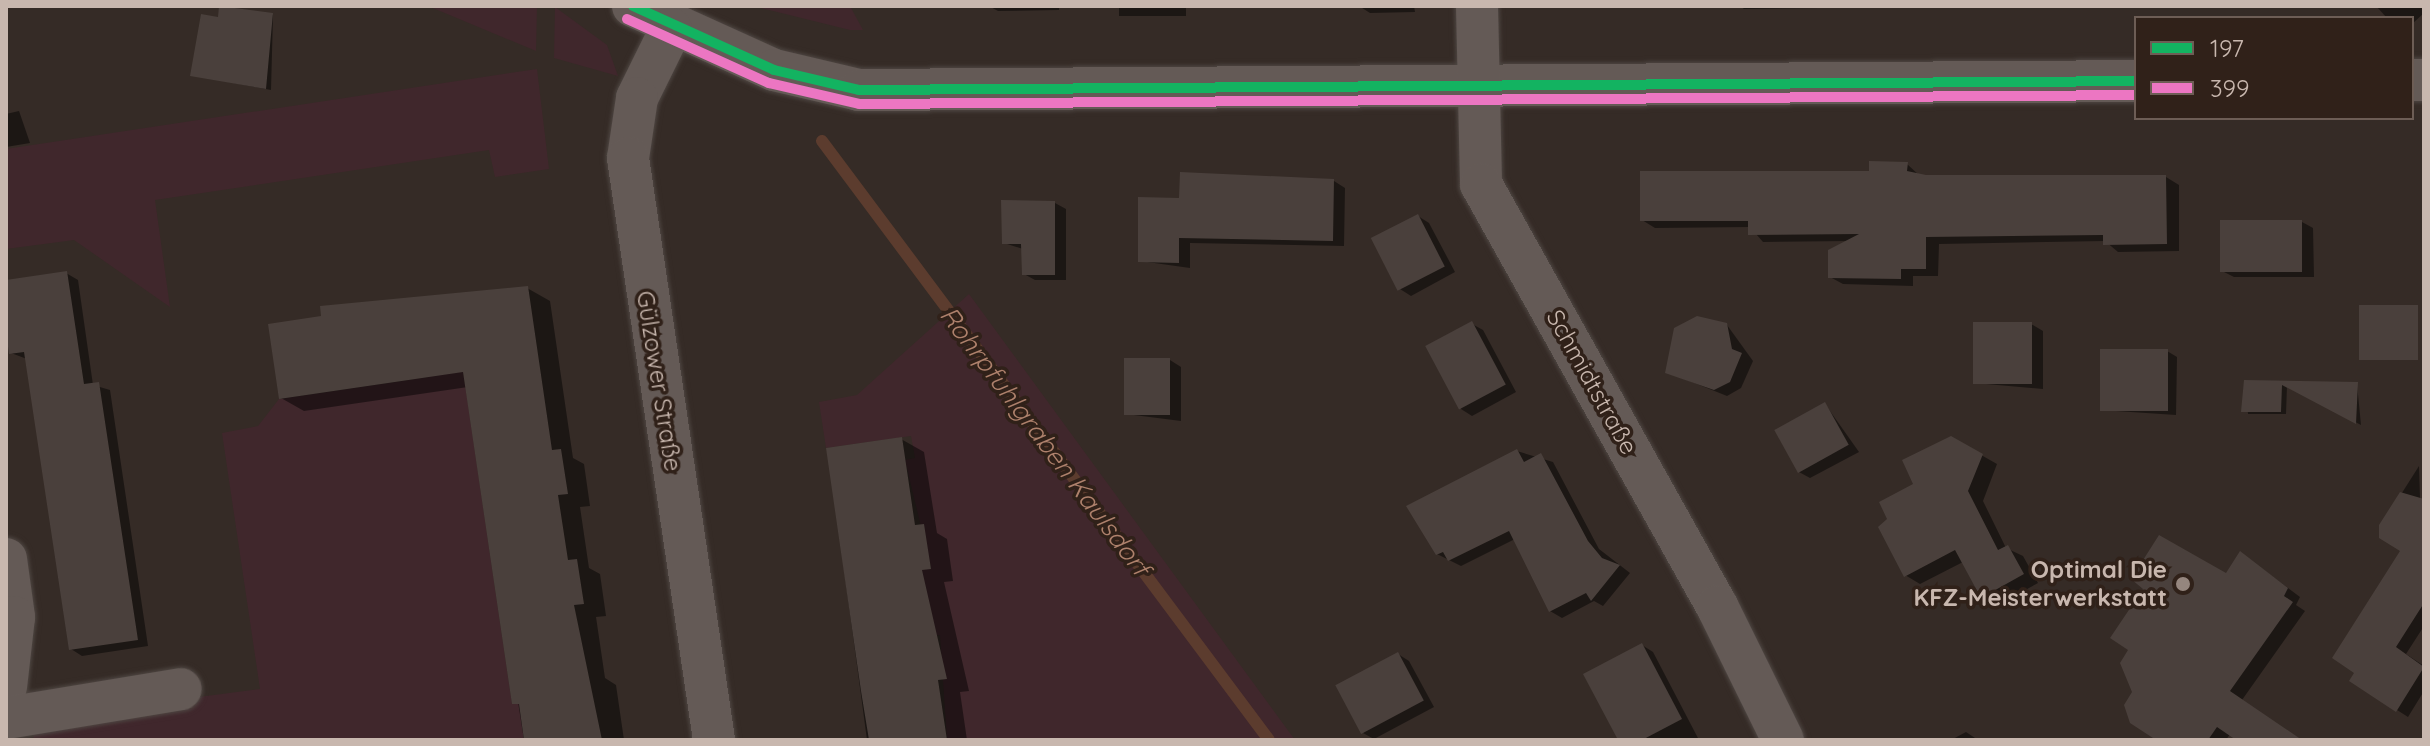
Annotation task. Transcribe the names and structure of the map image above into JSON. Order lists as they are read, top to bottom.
{
  "streets": {
    "street": ["Gülzower Straße", "Schmidtstraße"]
  },
  "water": ["Rohrpfuhlgraben Kaulsdorf"],
  "places": ["Optimal Die KFZ-Meisterwerkstatt"],
  "lines": ["transit line 197", "transit line 399"],
  "legend": ["197", "399"]
}
